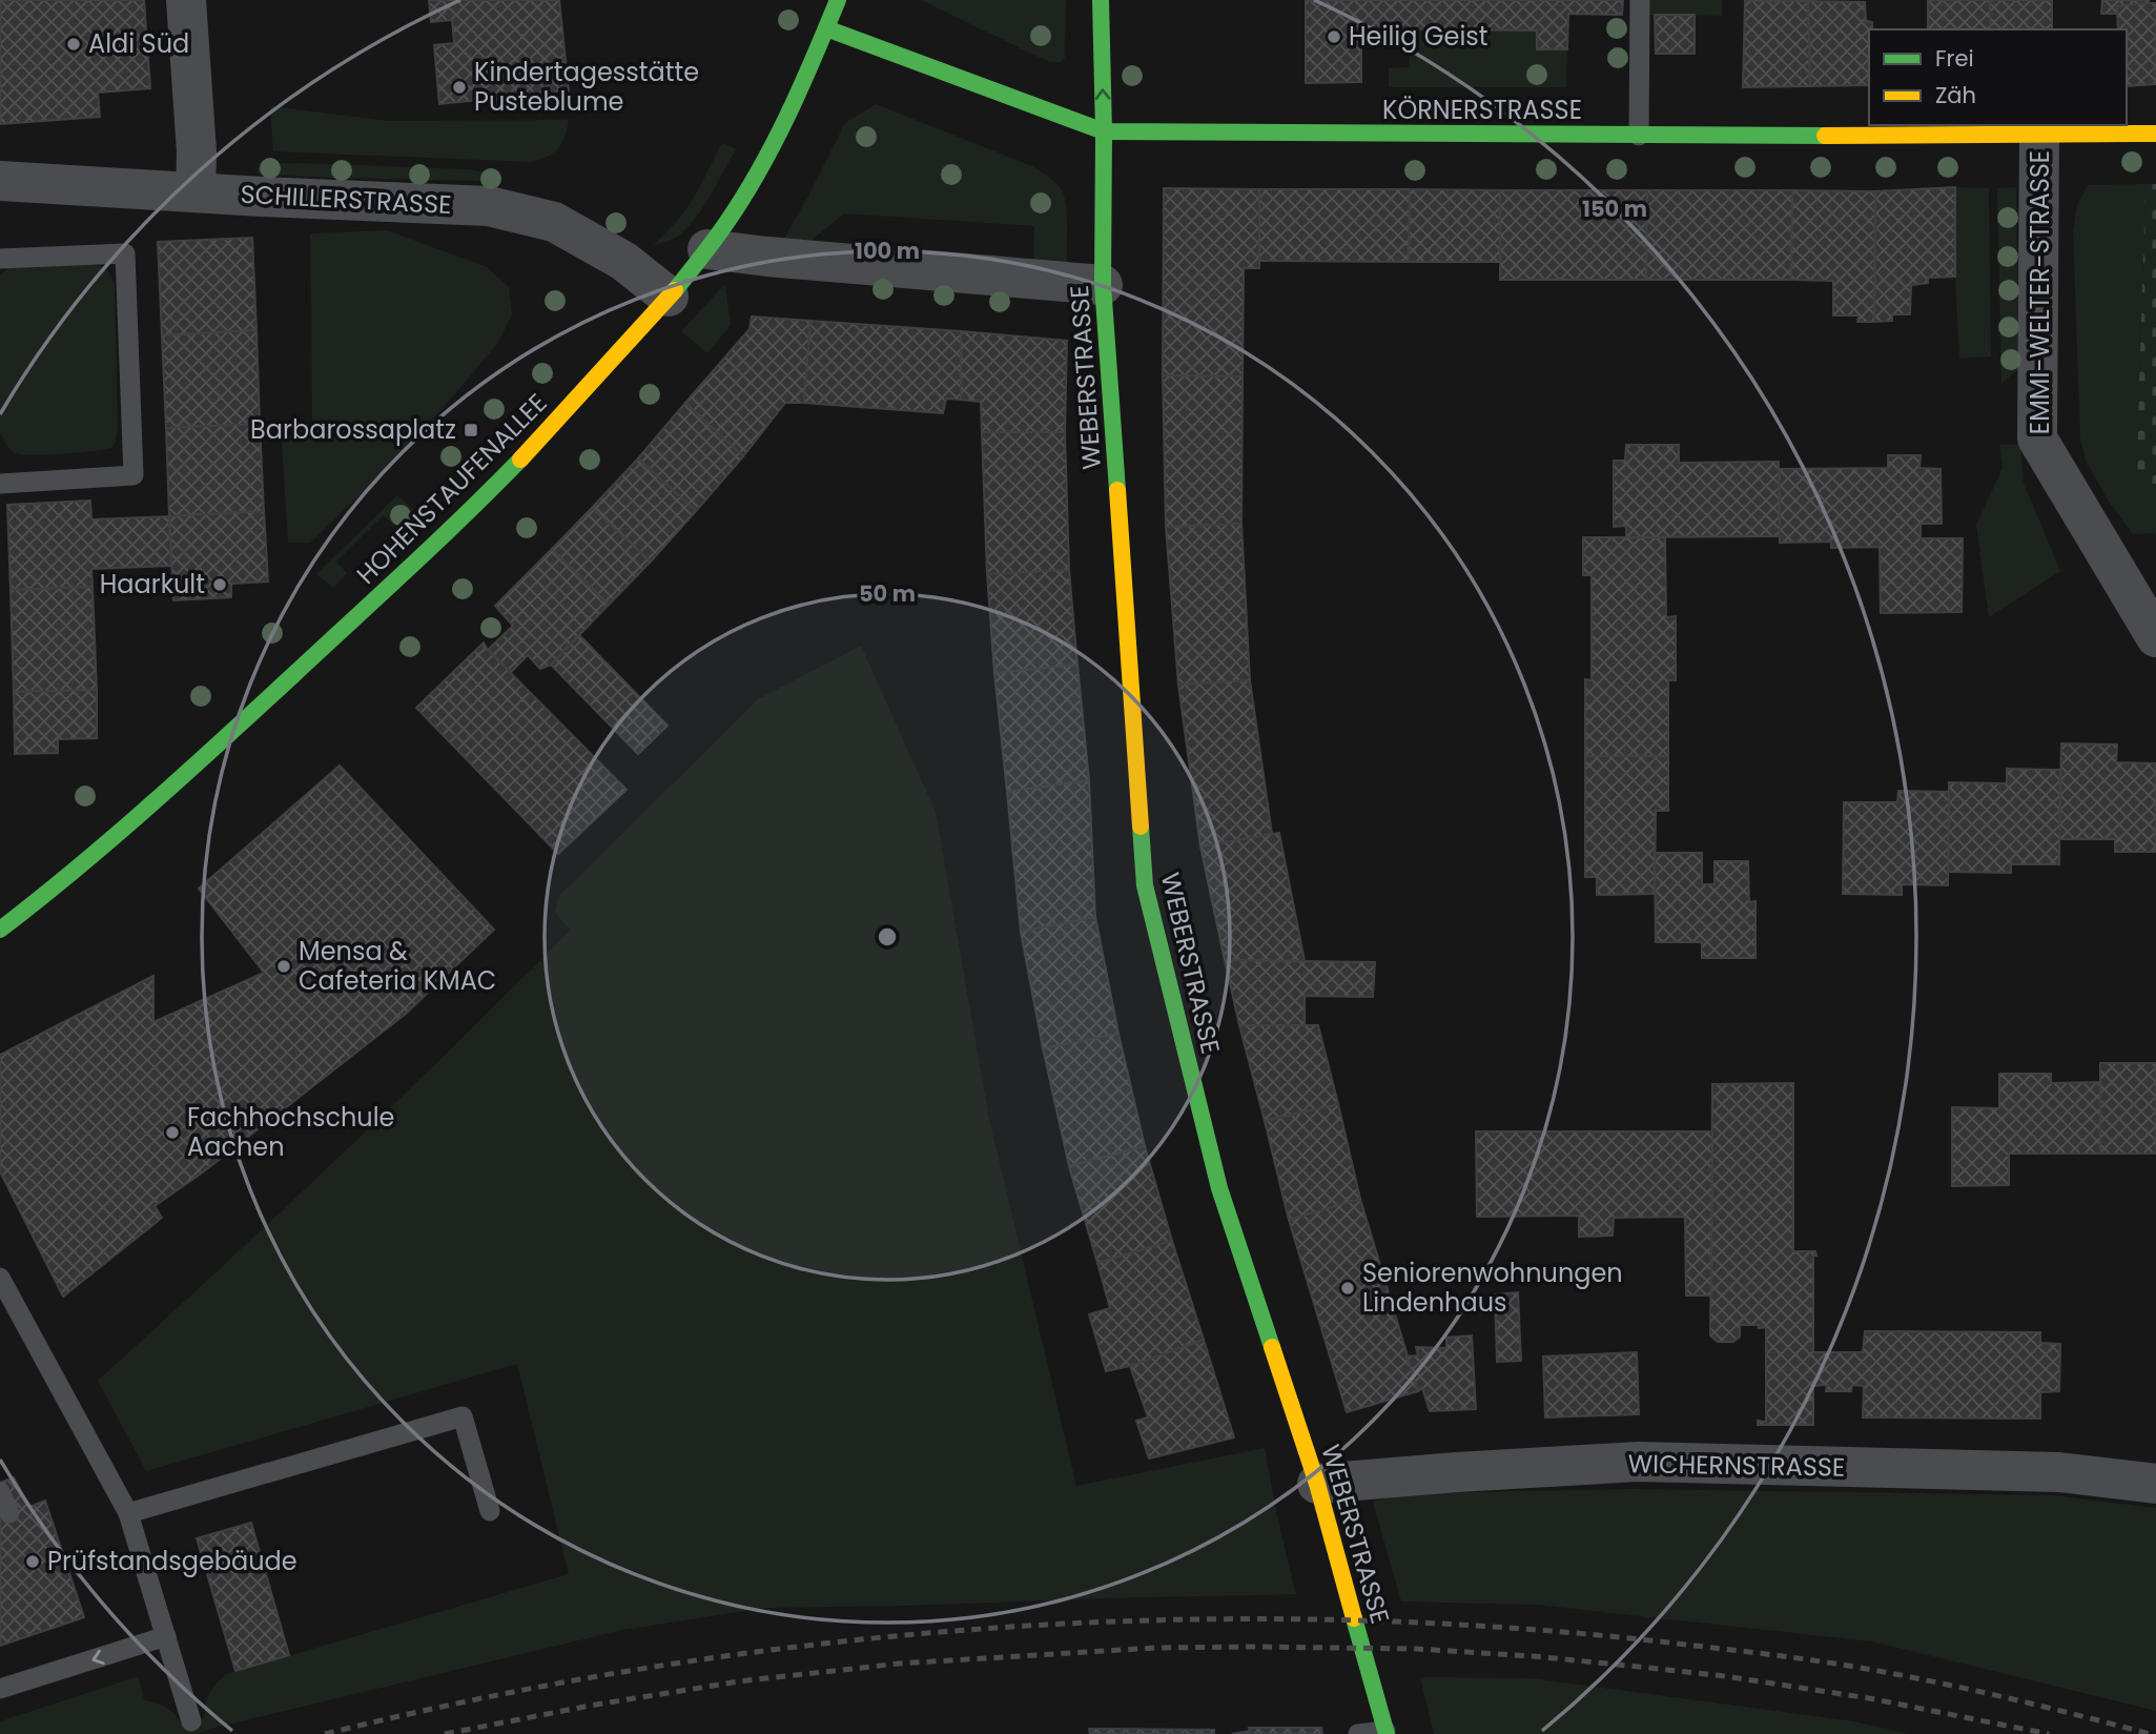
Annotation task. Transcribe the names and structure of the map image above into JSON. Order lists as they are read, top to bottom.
{
  "streets": {
    "street": [
      "KÖRNERSTRASSE",
      "SCHILLERSTRASSE",
      "EMMI-WELTER-STRASSE",
      "WEBERSTRASSE",
      "HOHENSTAUFENALLEE",
      "WICHERNSTRASSE"
    ]
  },
  "crossings": [
    ["KÖRNERSTRASSE", "EMMI-WELTER-STRASSE"],
    ["KÖRNERSTRASSE", "WEBERSTRASSE"],
    ["KÖRNERSTRASSE", "HOHENSTAUFENALLEE"],
    ["SCHILLERSTRASSE", "HOHENSTAUFENALLEE"],
    ["WEBERSTRASSE", "WICHERNSTRASSE"]
  ],
  "places": {
    "other": [
      "Heilig Geist",
      "Aldi Süd",
      "Kindertagesstätte Pusteblume",
      "Haarkult",
      "Mensa & Cafeteria KMAC",
      "Fachhochschule Aachen",
      "Seniorenwohnungen Lindenhaus",
      "Prüfstandsgebäude"
    ],
    "transit": ["Barbarossaplatz"]
  },
  "legend": ["Frei", "Zäh"],
  "rings": ["150 m", "100 m", "50 m"]
}
